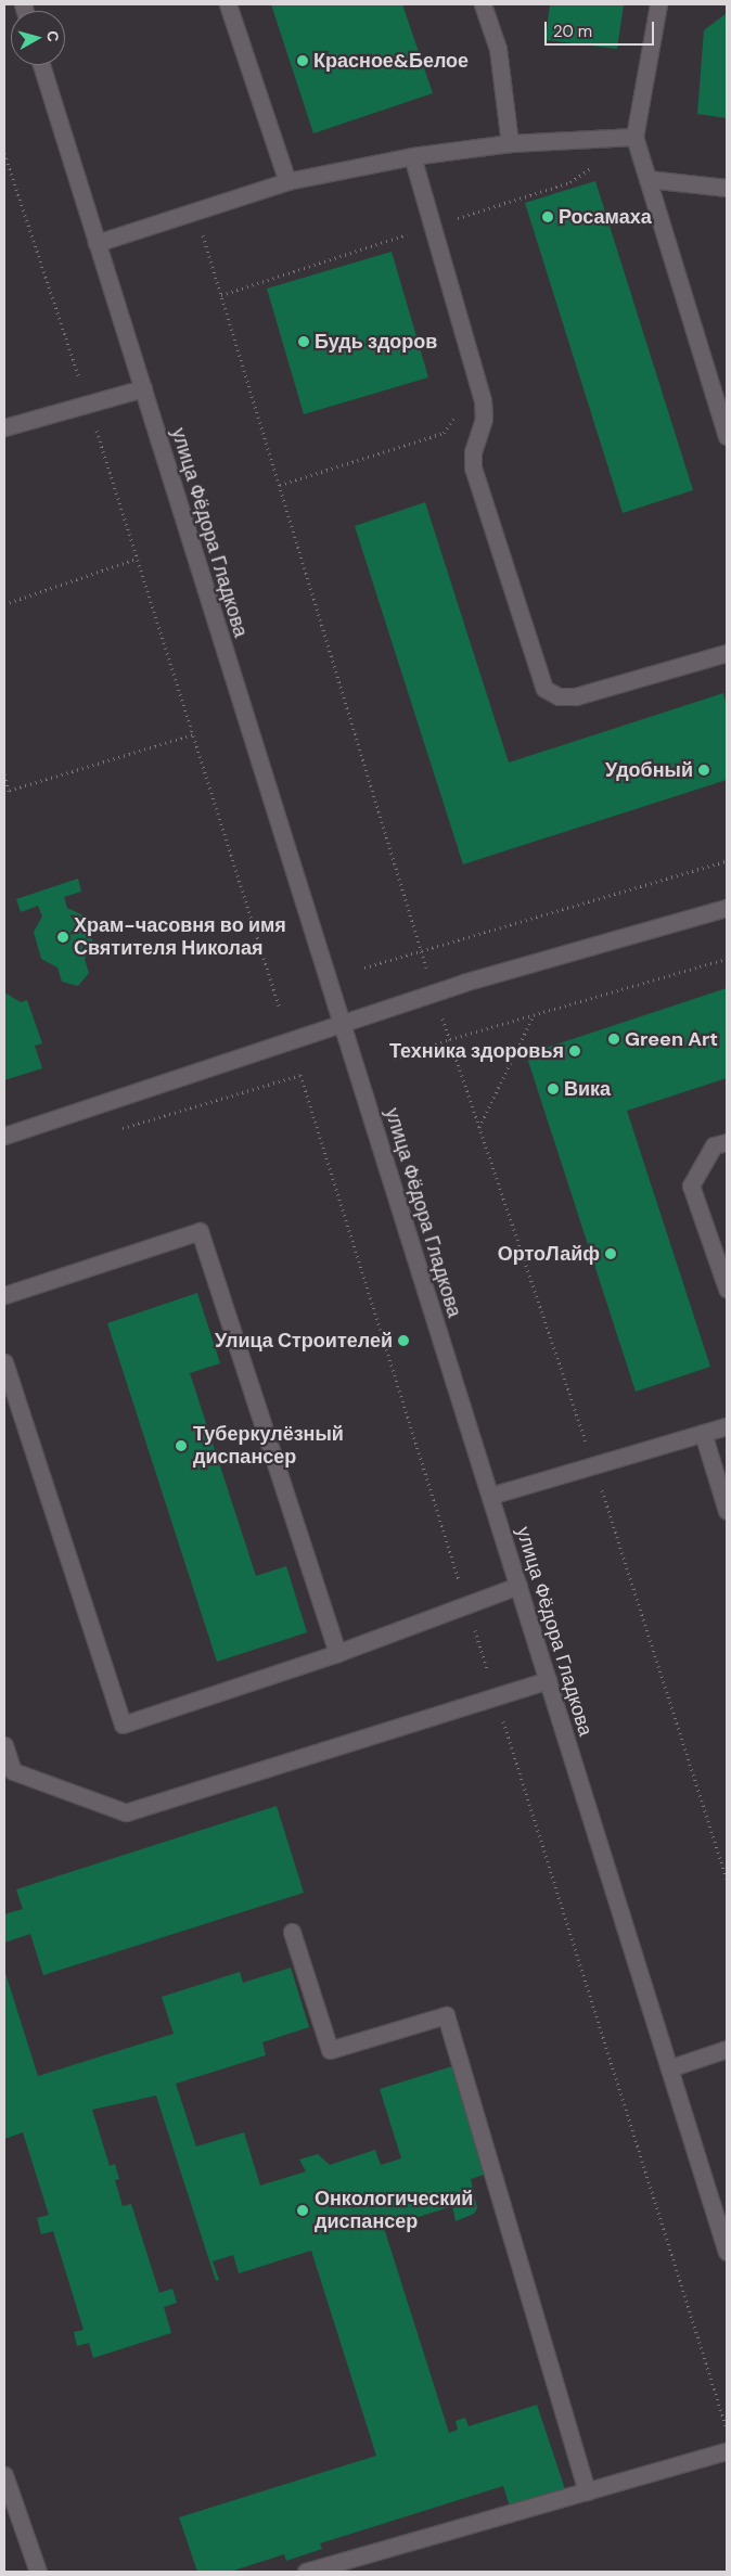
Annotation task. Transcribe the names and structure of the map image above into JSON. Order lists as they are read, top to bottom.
{
  "streets": {
    "street": ["улица Фёдора Гладкова"]
  },
  "places": [
    "Красное&Белое",
    "Росамаха",
    "Будь здоров",
    "Удобный",
    "Храм-часовня во имя Святителя Николая",
    "Green Art",
    "Техника здоровья",
    "Вика",
    "ОртоЛайф",
    "Улица Строителей",
    "Туберкулёзный диспансер",
    "Онкологический диспансер"
  ],
  "scale_bar": "20 m",
  "north": "right"
}
